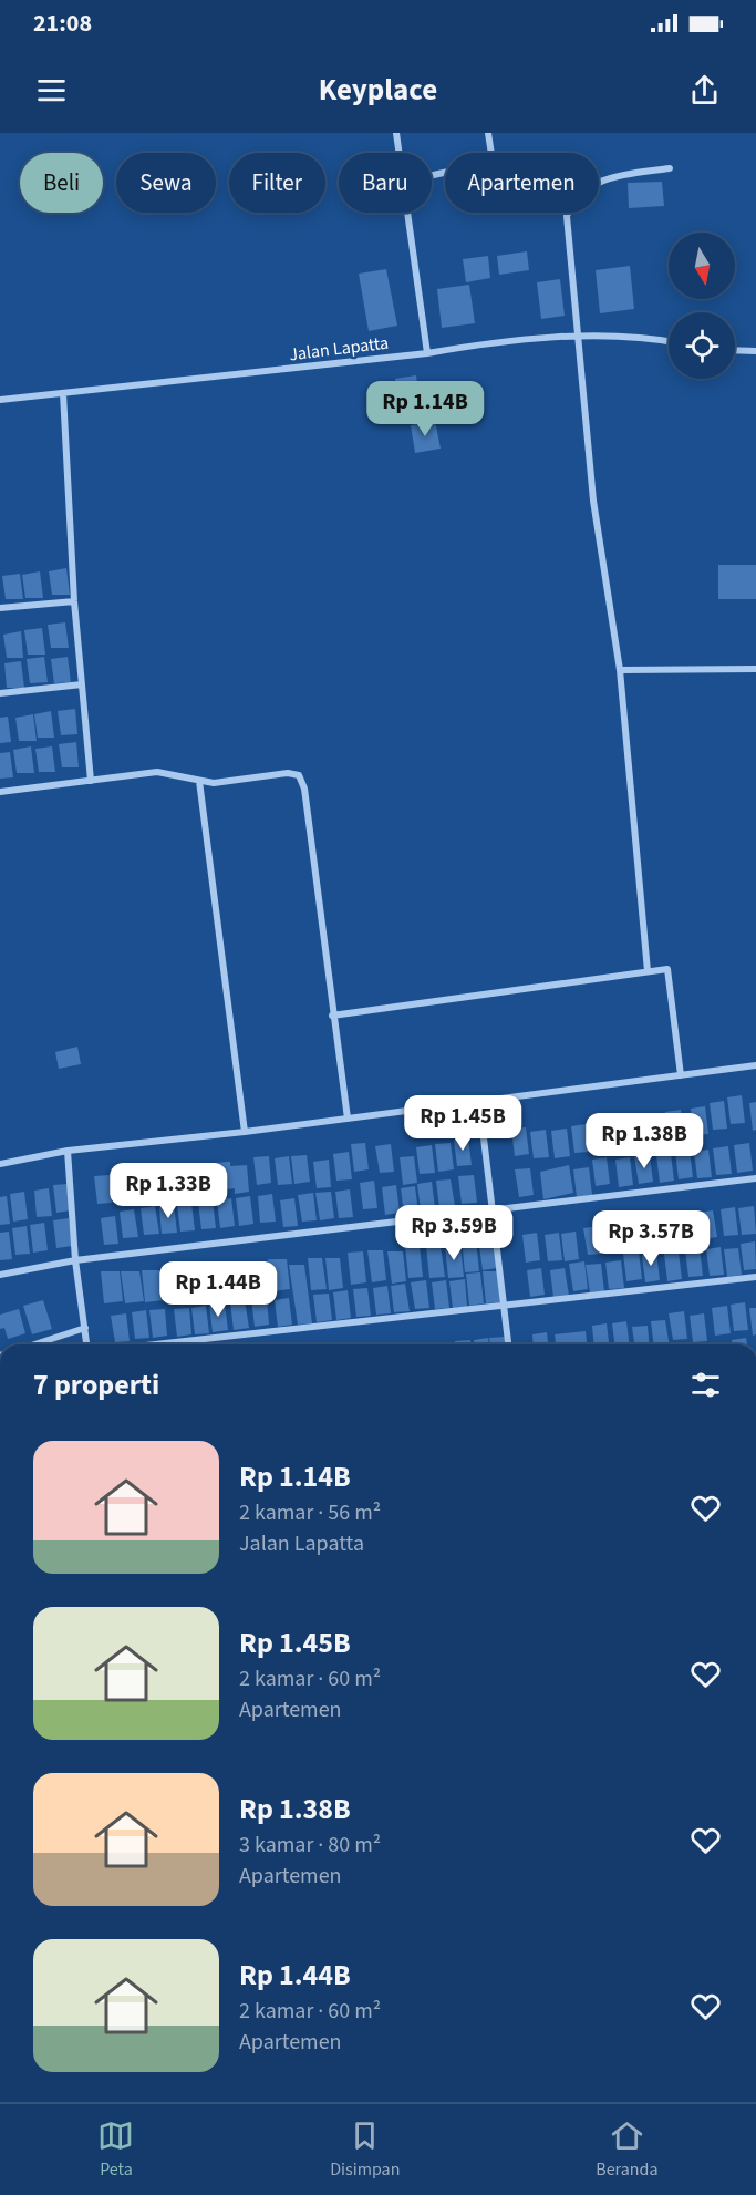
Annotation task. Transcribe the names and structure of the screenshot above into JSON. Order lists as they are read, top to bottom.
{
  "streets": {
    "street": ["Jalan Lapatta"]
  },
  "north": "bottom",
  "page": {
    "status": "21:08",
    "header": "Keyplace",
    "chip": [
      "Beli",
      "Sewa",
      "Filter",
      "Baru",
      "Apartemen"
    ],
    "price": [
      "Rp 1.14B",
      "Rp 1.45B",
      "Rp 1.38B",
      "Rp 1.33B",
      "Rp 3.59B",
      "Rp 3.57B",
      "Rp 1.44B"
    ],
    "heading": "7 properti",
    "list": [
      {
        "name": "Rp 1.14B",
        "note": "2 kamar · 56 m² · Jalan Lapatta"
      },
      {
        "name": "Rp 1.45B",
        "note": "2 kamar · 60 m² · Apartemen"
      },
      {
        "name": "Rp 1.38B",
        "note": "3 kamar · 80 m² · Apartemen"
      },
      {
        "name": "Rp 1.44B",
        "note": "2 kamar · 60 m² · Apartemen"
      }
    ],
    "tabs": ["Peta", "Disimpan", "Beranda"]
  }
}
